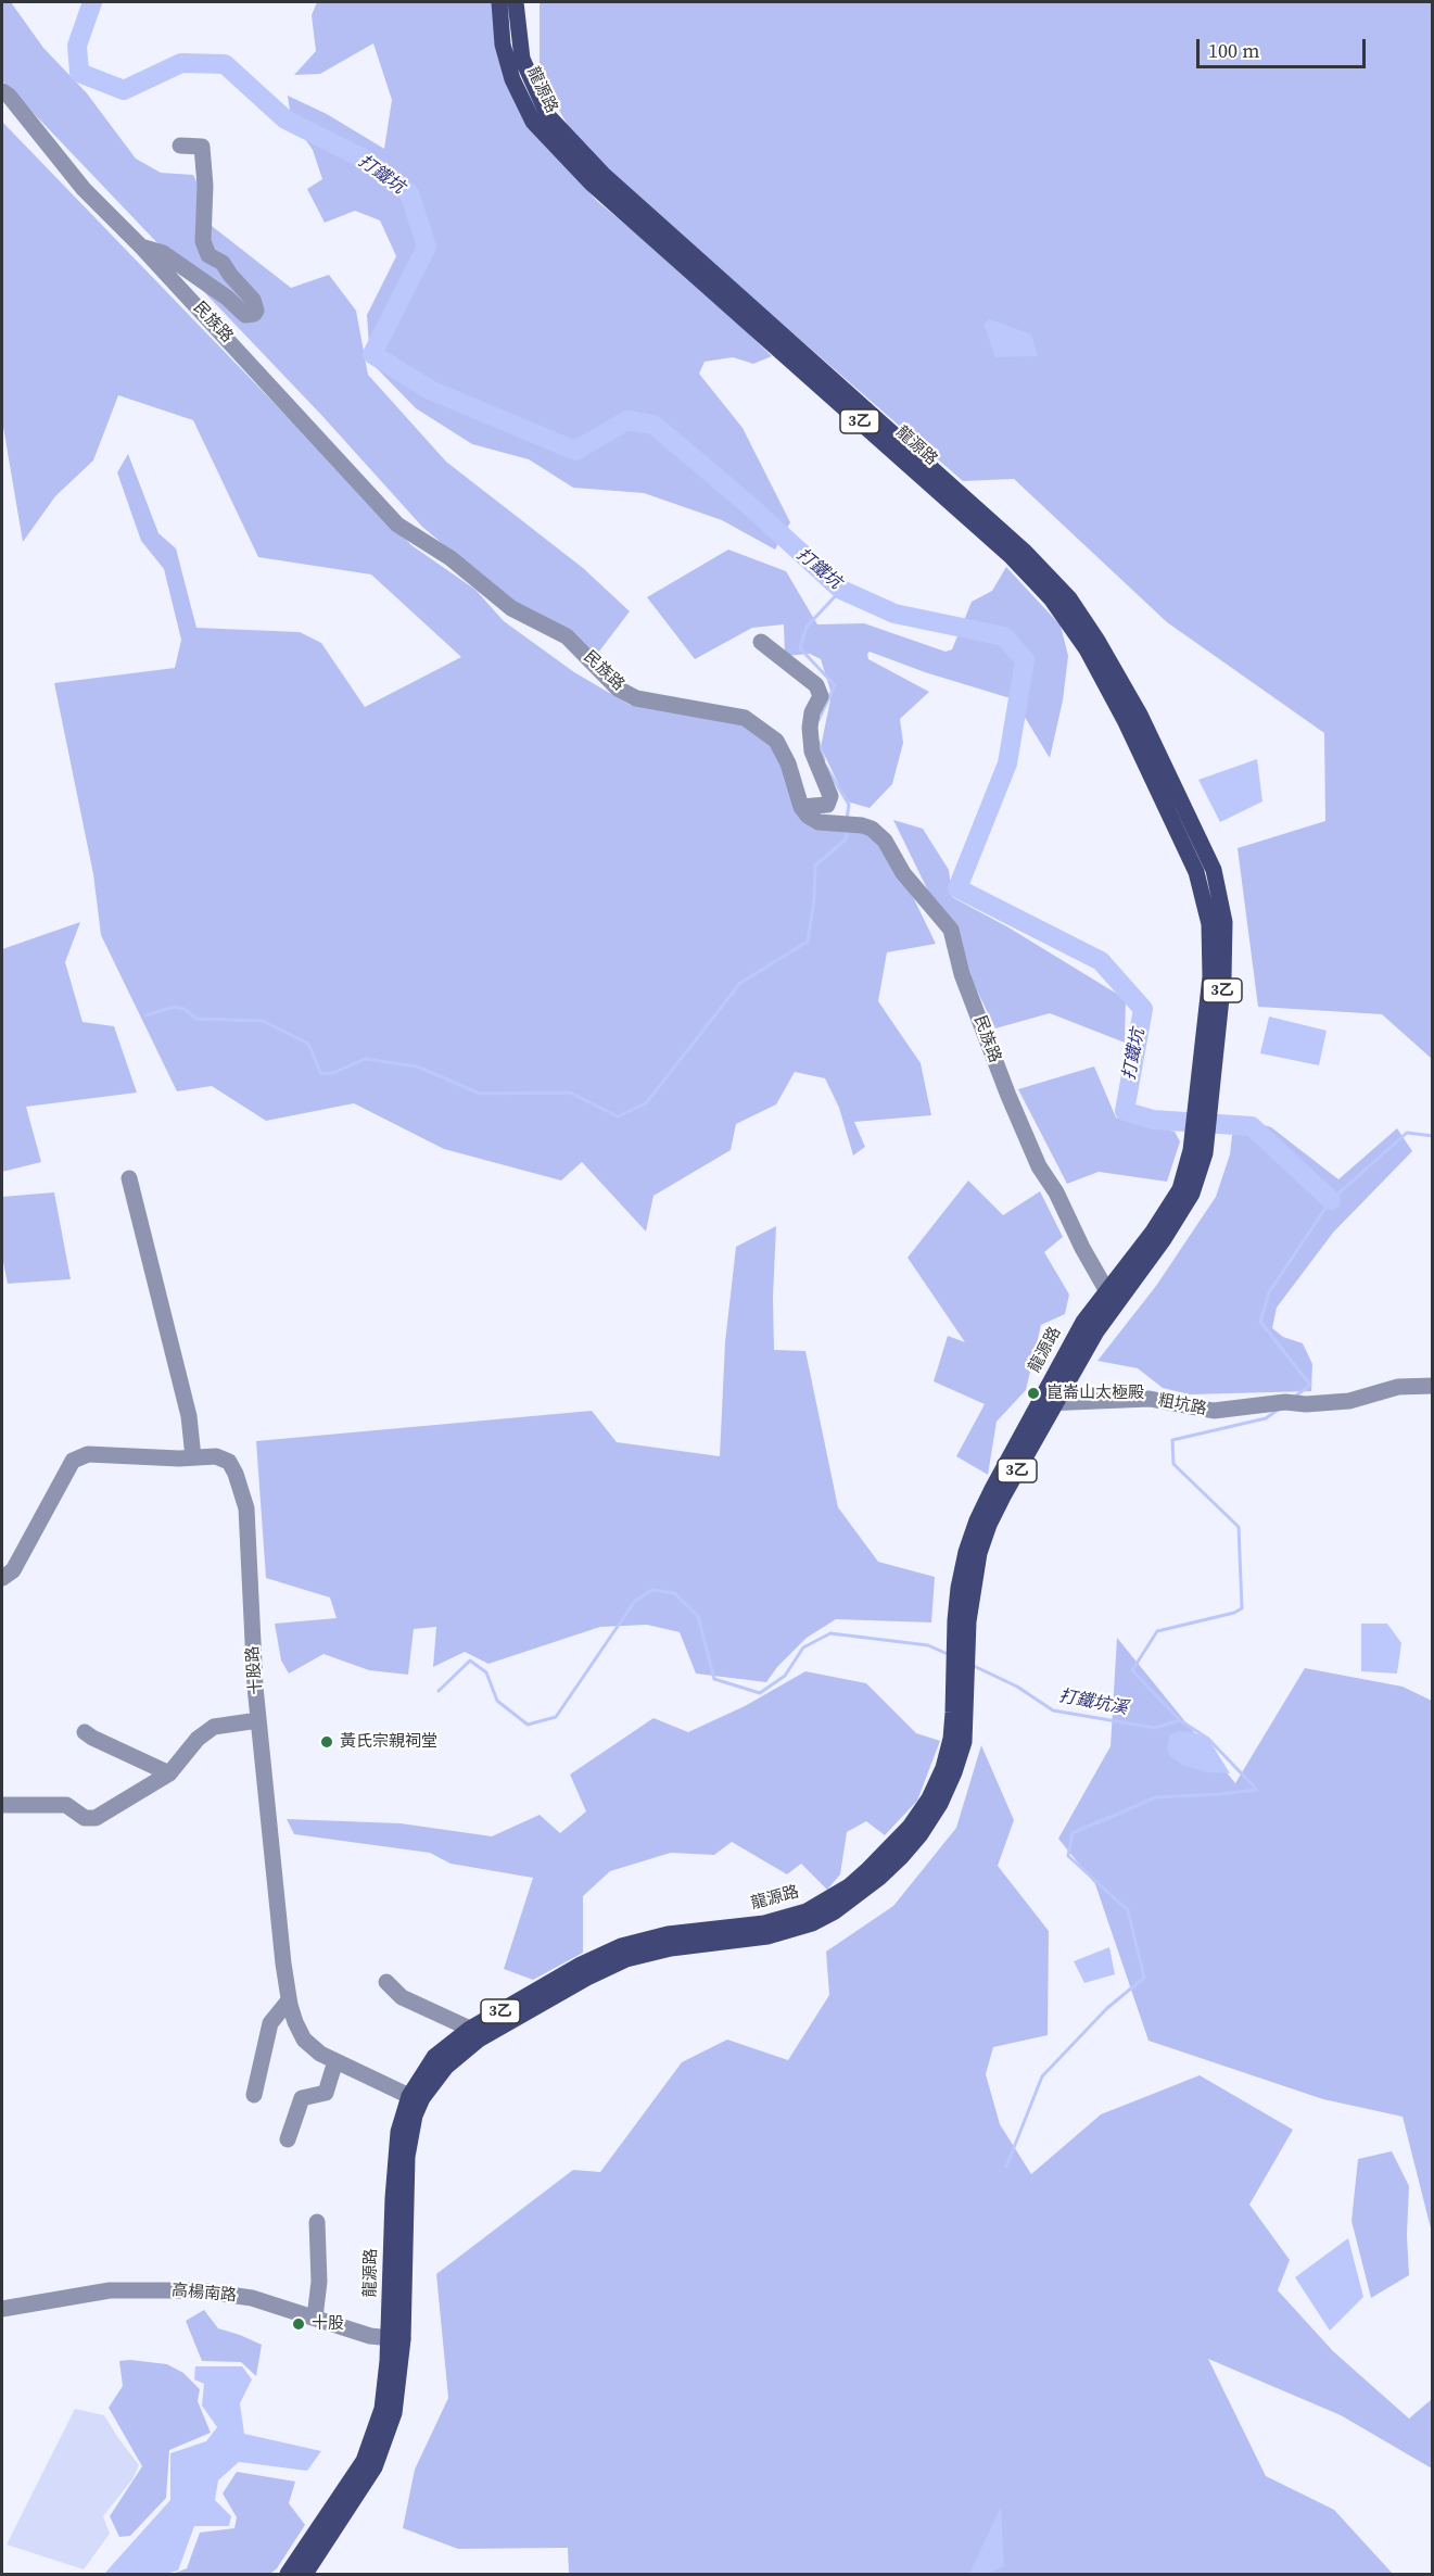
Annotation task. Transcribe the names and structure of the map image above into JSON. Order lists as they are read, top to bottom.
{
  "streets": {
    "main road": ["龍源路", "3乙"],
    "street": [
      "民族路",
      "粗坑路",
      "十股路",
      "高楊南路"
    ]
  },
  "crossings": [
    ["龍源路", "民族路"],
    ["龍源路", "3乙"],
    ["龍源路", "粗坑路"],
    ["龍源路", "十股路"],
    ["民族路", "3乙"],
    ["3乙", "粗坑路"],
    ["3乙", "十股路"],
    ["3乙", "高楊南路"]
  ],
  "water": ["打鐵坑", "打鐵坑溪"],
  "places": ["崑崙山太極殿", "黃氏宗親祠堂", "十股"],
  "scale_bar": "100 m"
}
